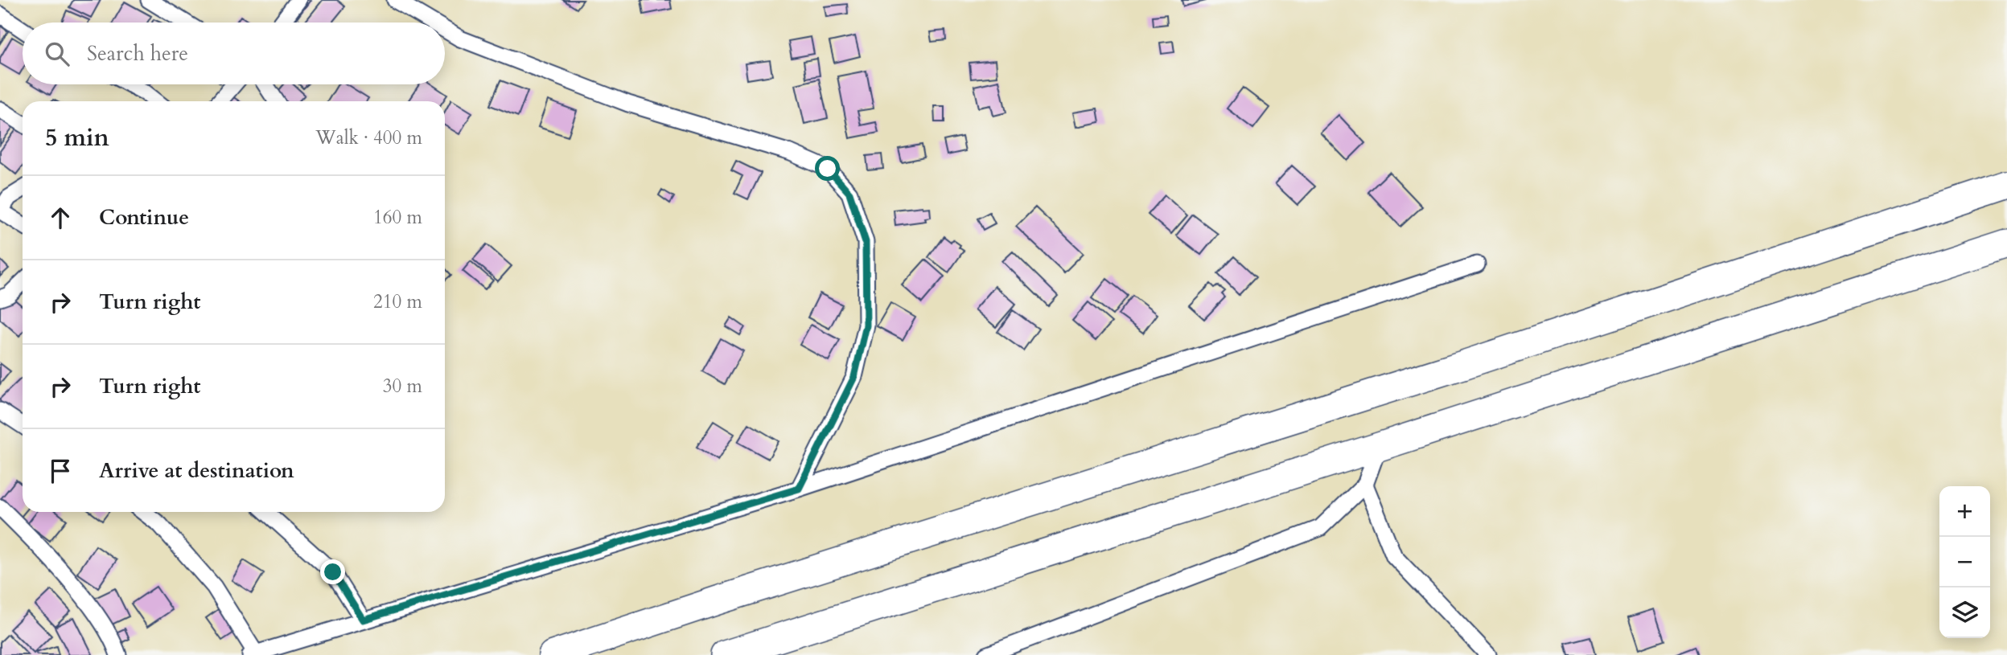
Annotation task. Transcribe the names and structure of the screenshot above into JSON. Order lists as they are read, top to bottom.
{
  "page": {
    "search": "Search here",
    "heading": ["5 min", "Walk · 400 m"],
    "list": [
      ["Continue", "160 m"],
      ["Turn right", "210 m"],
      ["Turn right", "30 m"],
      "Arrive at destination"
    ],
    "map_buttons": ["+", "−"]
  }
}
